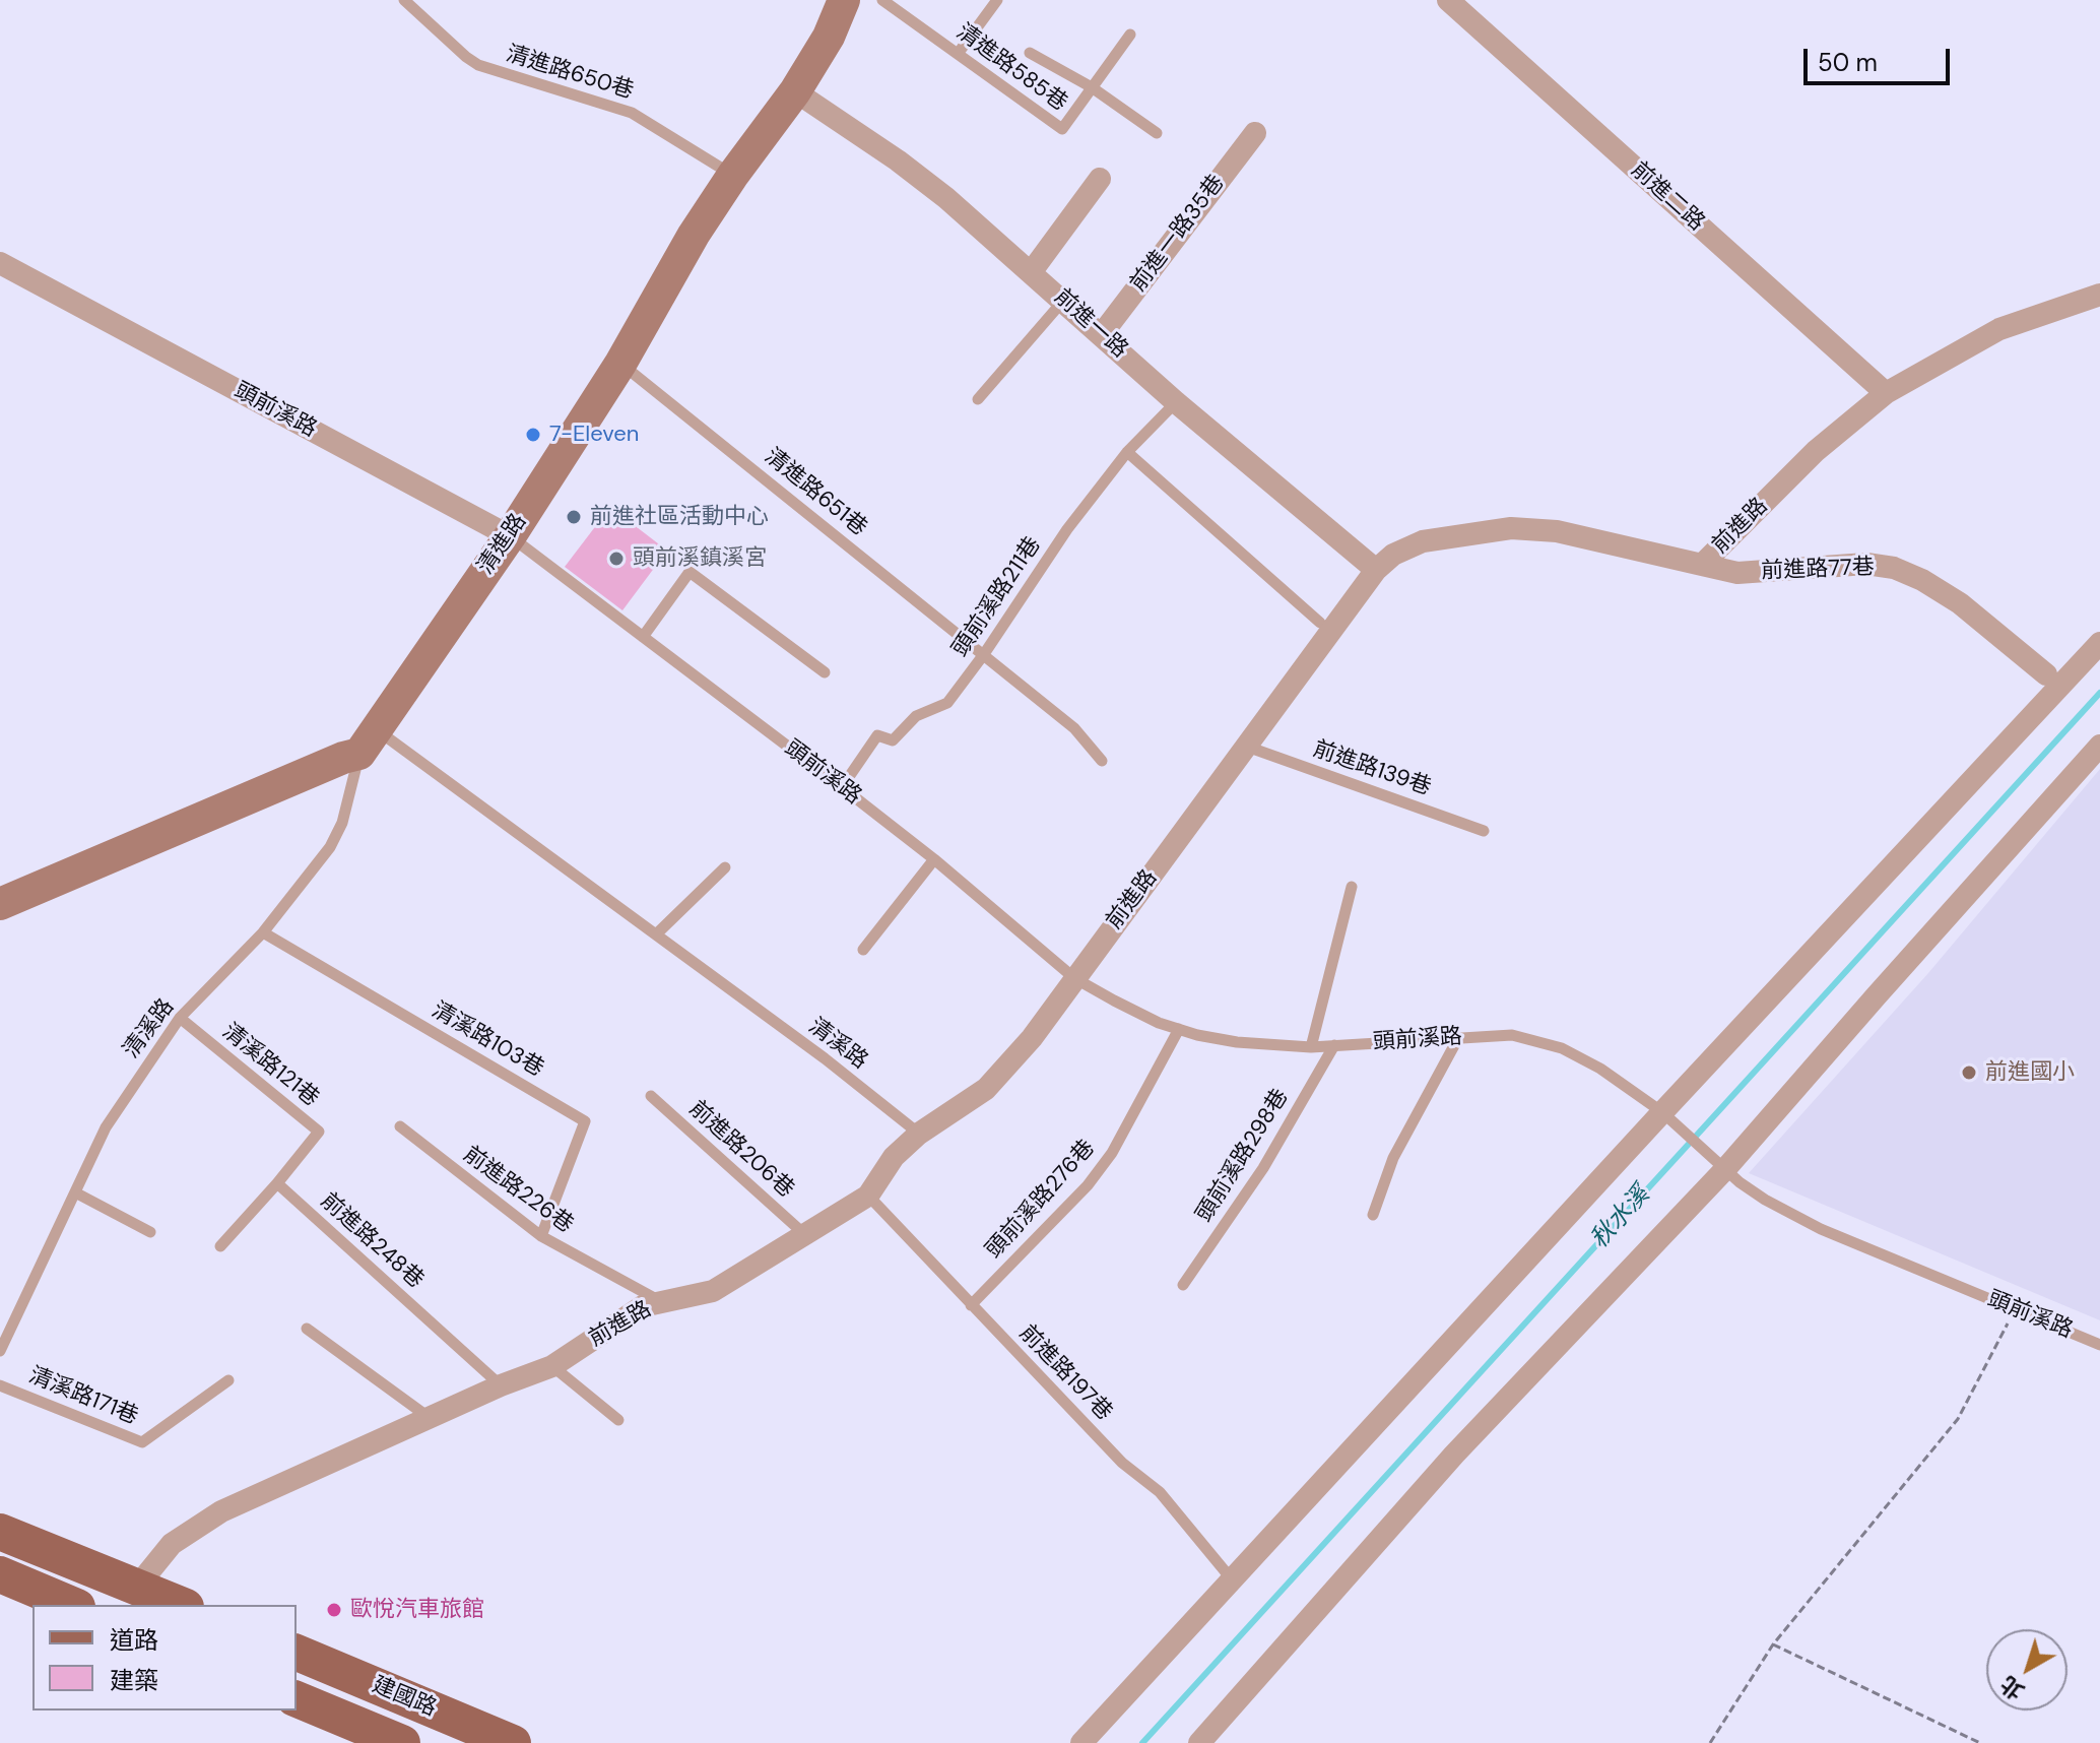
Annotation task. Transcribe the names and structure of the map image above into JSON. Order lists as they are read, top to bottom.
{
  "streets": {
    "main road": ["建國路"],
    "street": [
      "前進二路",
      "前進一路35巷",
      "前進一路",
      "頭前溪路",
      "前進路",
      "清進路",
      "前進路77巷"
    ],
    "lane": [
      "清進路585巷",
      "清進路650巷",
      "清進路651巷",
      "頭前溪路211巷",
      "前進路139巷",
      "清溪路",
      "清溪路103巷",
      "清溪路121巷",
      "前進路206巷",
      "頭前溪路298巷",
      "前進路226巷",
      "頭前溪路276巷",
      "前進路248巷",
      "前進路197巷",
      "清溪路171巷"
    ]
  },
  "crossings": [
    ["清進路650巷", "清進路"],
    ["前進二路", "前進路"],
    ["前進一路35巷", "前進一路"],
    ["前進一路", "前進路"],
    ["前進一路", "清進路"],
    ["前進一路", "頭前溪路211巷"],
    ["頭前溪路", "前進路"],
    ["頭前溪路", "清進路"],
    ["頭前溪路", "頭前溪路211巷"],
    ["頭前溪路", "頭前溪路298巷"],
    ["頭前溪路", "頭前溪路276巷"],
    ["清進路651巷", "清進路"],
    ["清進路651巷", "頭前溪路211巷"],
    ["前進路", "前進路77巷"],
    ["前進路", "前進路139巷"],
    ["前進路", "清溪路"],
    ["前進路", "前進路206巷"],
    ["前進路", "前進路226巷"],
    ["前進路", "前進路248巷"],
    ["前進路", "前進路197巷"],
    ["清進路", "清溪路"],
    ["清溪路", "清溪路103巷"],
    ["清溪路", "清溪路121巷"],
    ["清溪路103巷", "前進路226巷"],
    ["清溪路121巷", "前進路248巷"],
    ["頭前溪路276巷", "前進路197巷"]
  ],
  "water": ["秋水溪"],
  "places": [
    "7-Eleven",
    "前進社區活動中心",
    "頭前溪鎮溪宮",
    "前進國小",
    "歐悅汽車旅館"
  ],
  "legend": ["道路", "建築"],
  "scale_bar": "50 m",
  "north": "bottom left"
}
